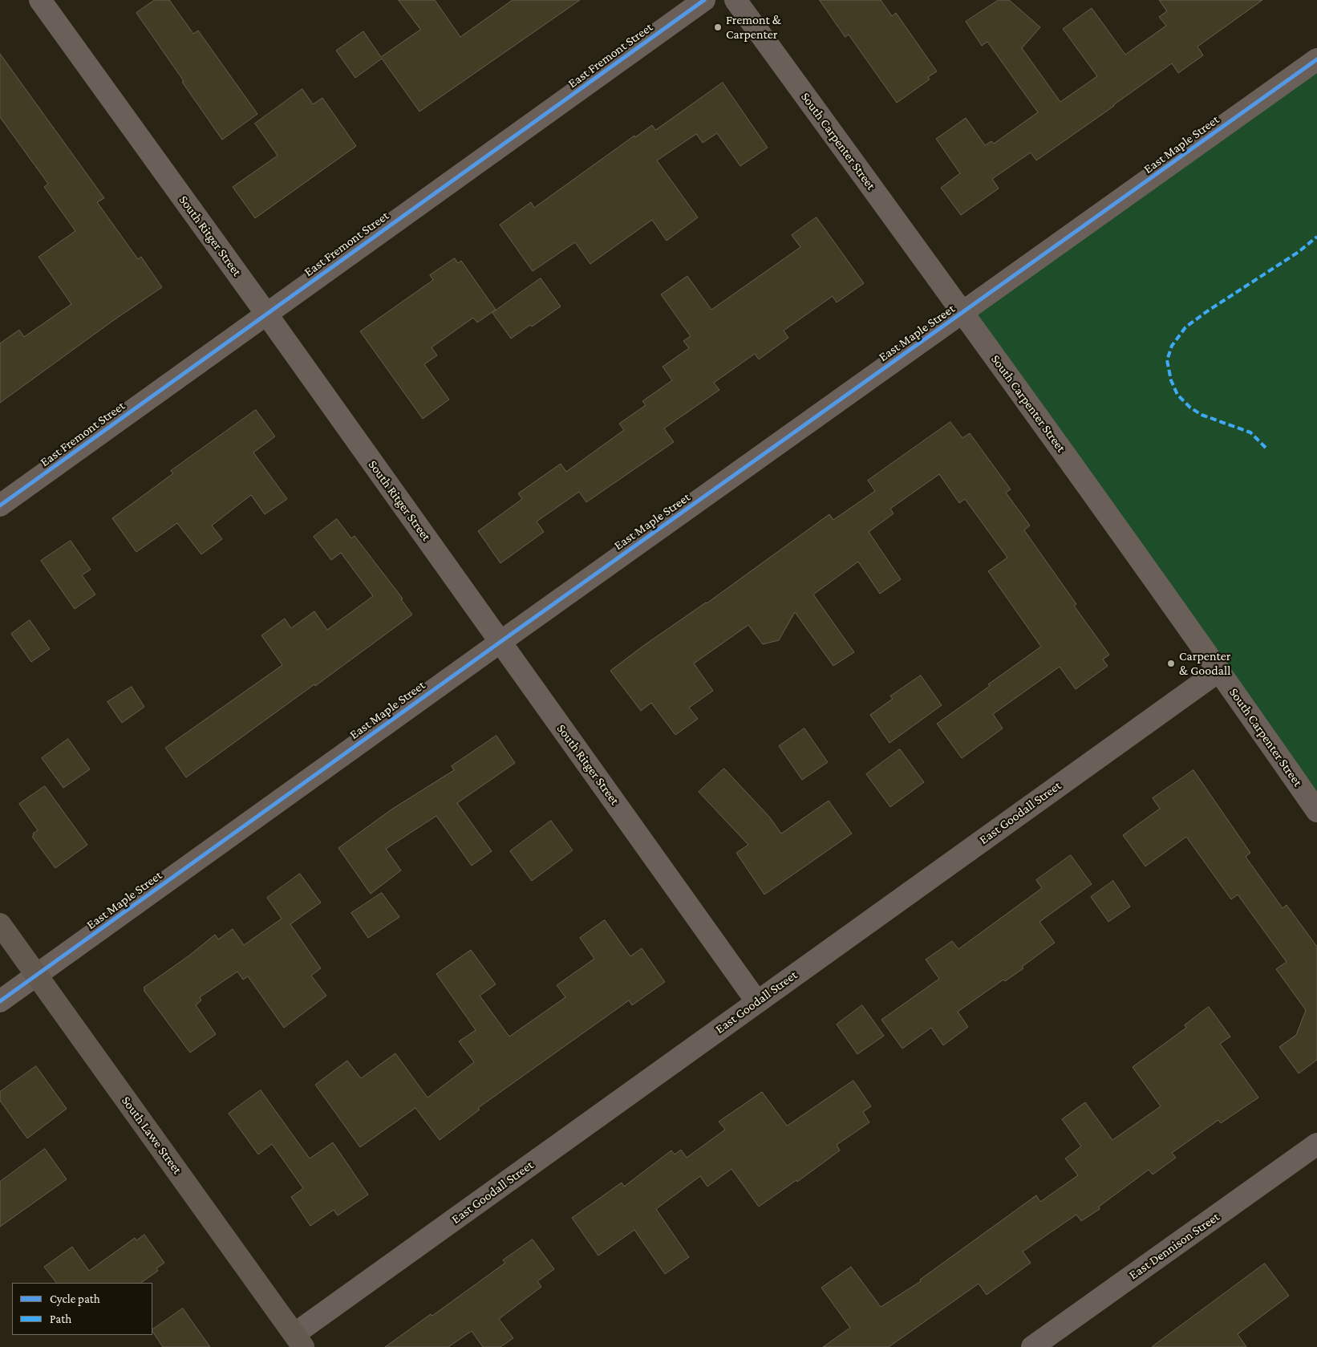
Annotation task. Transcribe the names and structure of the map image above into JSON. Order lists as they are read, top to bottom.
{
  "streets": {
    "main road": ["South Lawe Street"],
    "street": [
      "East Fremont Street",
      "South Carpenter Street",
      "East Maple Street",
      "South Ritger Street",
      "East Goodall Street",
      "East Dennison Street"
    ]
  },
  "crossings": [
    ["East Fremont Street", "South Ritger Street"],
    ["South Carpenter Street", "East Maple Street"],
    ["South Carpenter Street", "East Goodall Street"],
    ["East Maple Street", "South Ritger Street"],
    ["East Maple Street", "South Lawe Street"],
    ["South Ritger Street", "East Goodall Street"],
    ["East Goodall Street", "South Lawe Street"]
  ],
  "places": ["Fremont & Carpenter", "Carpenter & Goodall"],
  "legend": ["Cycle path", "Path"]
}
